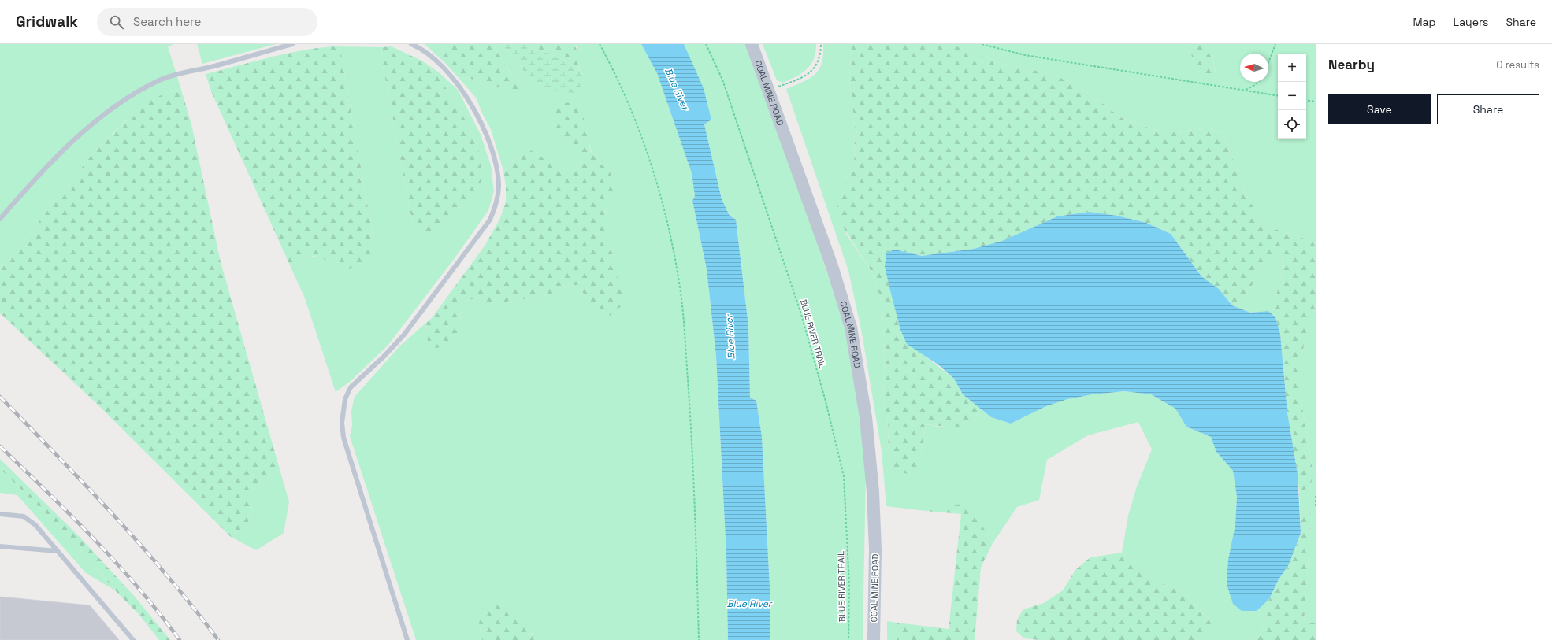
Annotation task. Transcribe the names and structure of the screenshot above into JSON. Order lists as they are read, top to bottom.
{
  "streets": {
    "street": ["COAL MINE ROAD"],
    "path": ["BLUE RIVER TRAIL"]
  },
  "water": ["Blue River"],
  "north": "left",
  "page": {
    "header": "Gridwalk",
    "search": "Search here",
    "nav": ["Map", "Layers", "Share"],
    "heading": ["Nearby", "0 results"],
    "map_buttons": ["+", "−"],
    "buttons": ["Save", "Share"]
  }
}
